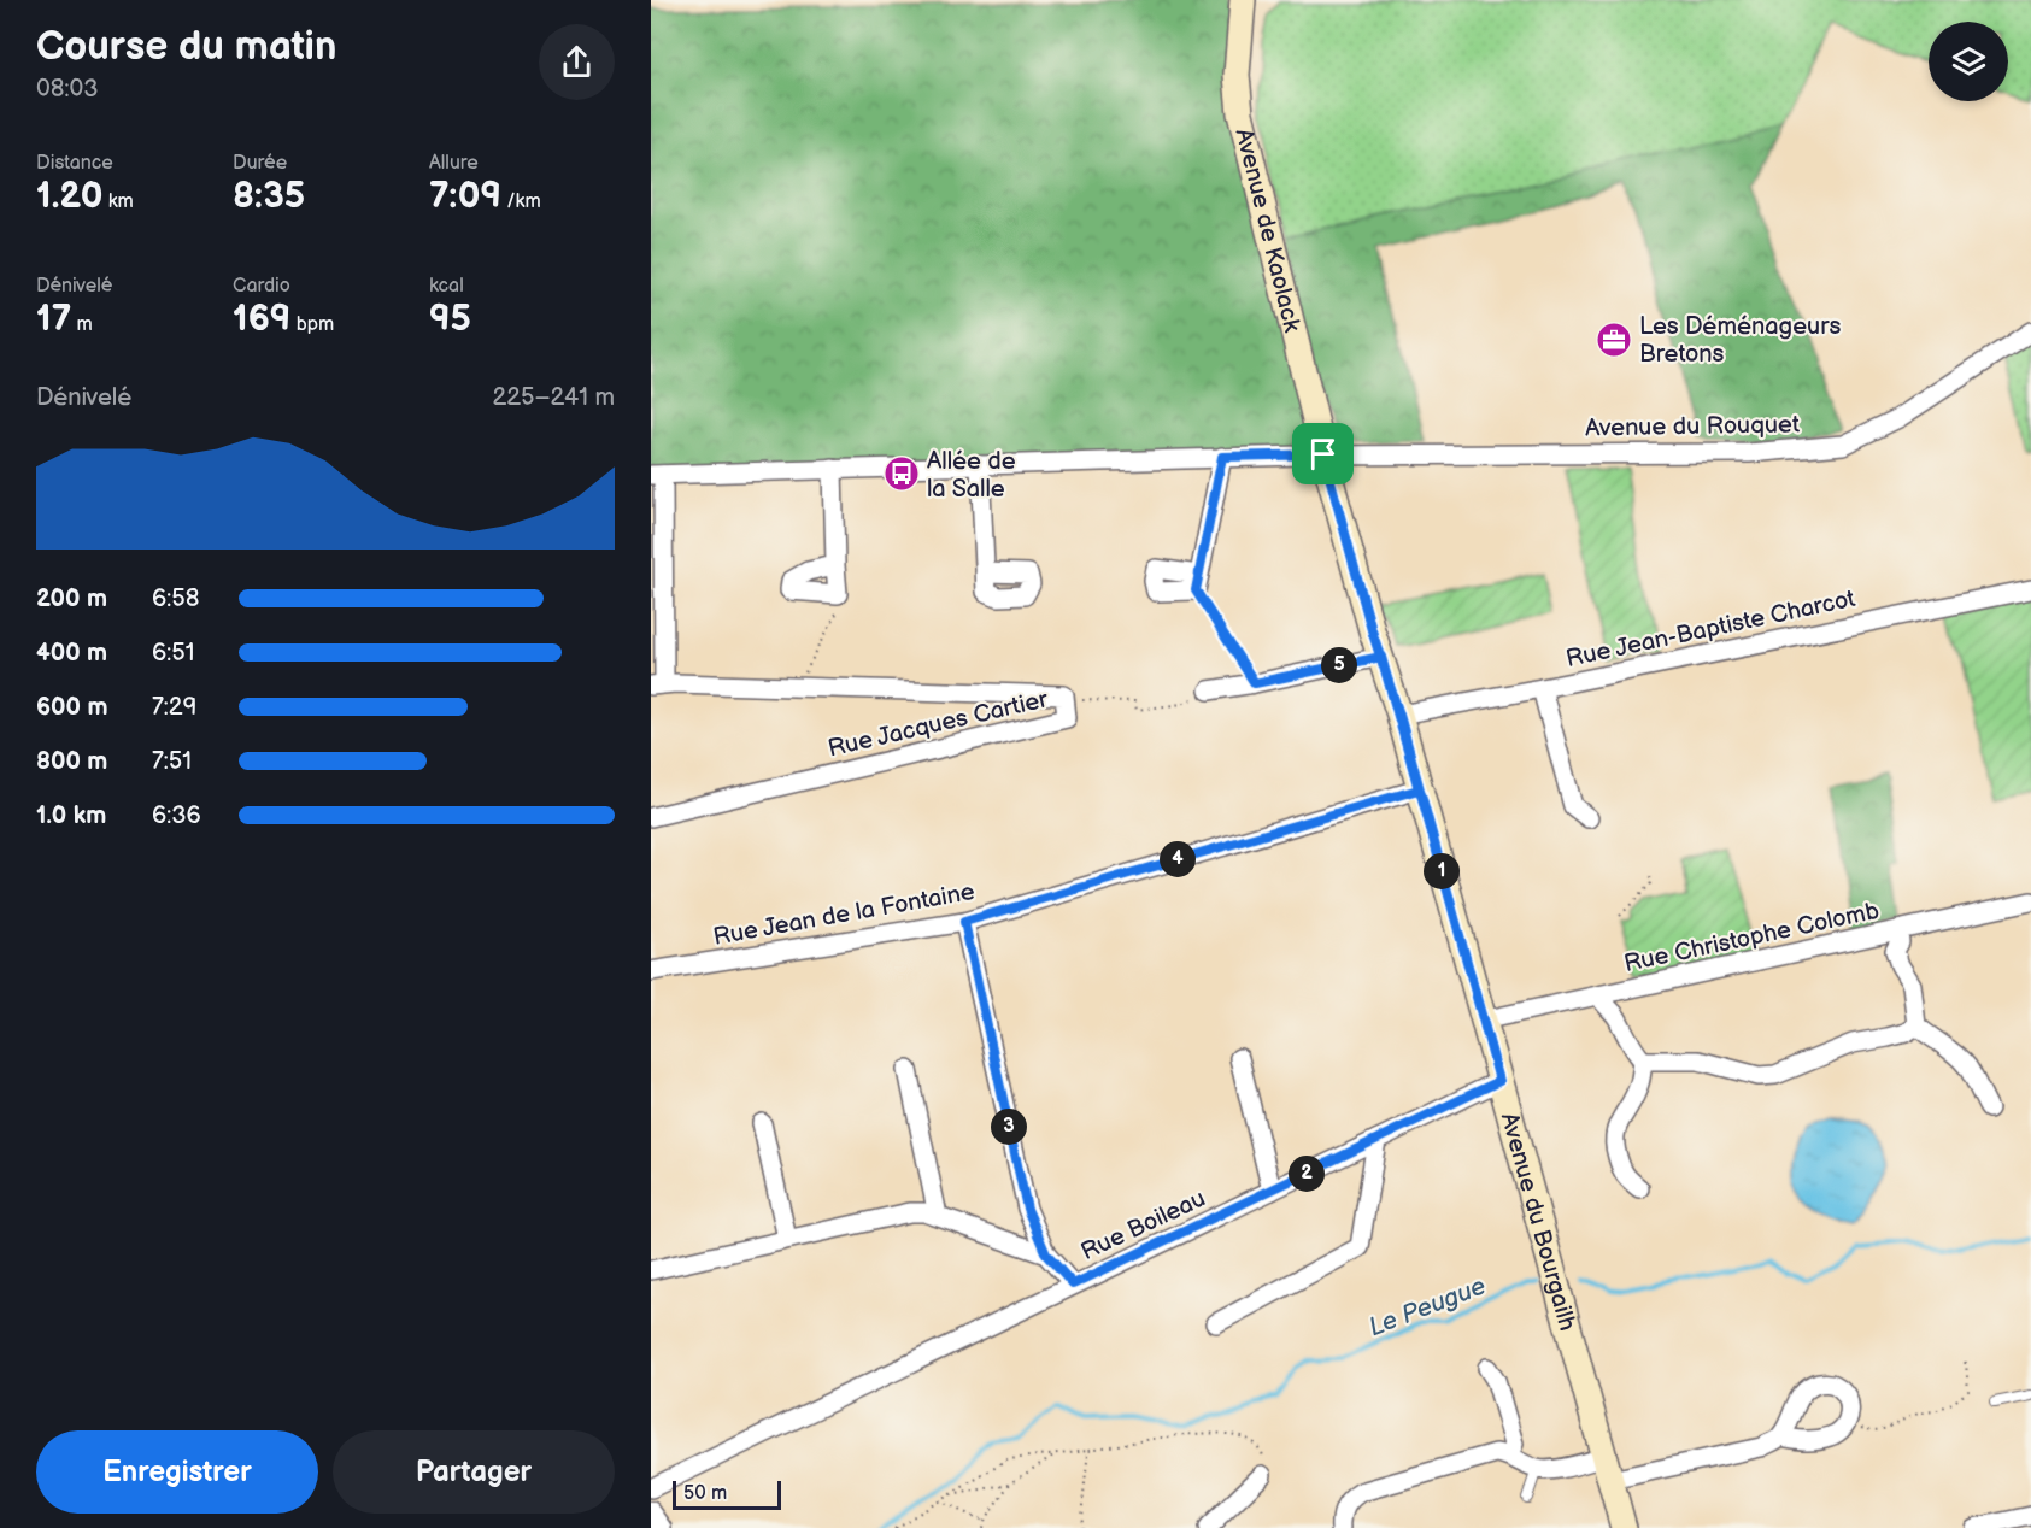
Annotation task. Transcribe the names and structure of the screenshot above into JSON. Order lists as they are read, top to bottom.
{
  "streets": {
    "main road": ["Avenue de Kaolack", "Avenue du Bourgailh"],
    "street": [
      "Avenue du Rouquet",
      "Rue Jean-Baptiste Charcot",
      "Rue Jacques Cartier",
      "Rue Jean de la Fontaine",
      "Rue Christophe Colomb",
      "Rue Boileau"
    ]
  },
  "crossings": [
    ["Avenue de Kaolack", "Avenue du Rouquet"],
    ["Avenue de Kaolack", "Avenue du Bourgailh"],
    ["Avenue du Rouquet", "Avenue du Bourgailh"],
    ["Rue Jean-Baptiste Charcot", "Avenue du Bourgailh"],
    ["Rue Jean de la Fontaine", "Avenue du Bourgailh"],
    ["Rue Christophe Colomb", "Avenue du Bourgailh"],
    ["Avenue du Bourgailh", "Rue Boileau"]
  ],
  "water": ["Le Peugue"],
  "places": {
    "office": ["Les Déménageurs Bretons"],
    "bus stop": ["Allée de la Salle"]
  },
  "scale_bar": "50 m",
  "page": {
    "heading": ["Course du matin", "08:03"],
    "stats": [
      ["Distance", "1.20 km"],
      ["Durée", "8:35"],
      ["Allure", "7:09 /km"],
      ["Dénivelé", "17 m"],
      ["Cardio", "169 bpm"],
      ["kcal", "95"]
    ],
    "chart": ["Dénivelé", "225–241 m"],
    "list": [
      {
        "name": "200 m",
        "note": "6:58"
      },
      {
        "name": "400 m",
        "note": "6:51"
      },
      {
        "name": "600 m",
        "note": "7:29"
      },
      {
        "name": "800 m",
        "note": "7:51"
      },
      {
        "name": "1.0 km",
        "note": "6:36"
      }
    ],
    "pins": [
      "5",
      "4",
      "1",
      "3",
      "2"
    ],
    "buttons": ["Enregistrer", "Partager"],
    "scale": "50 m"
  }
}
